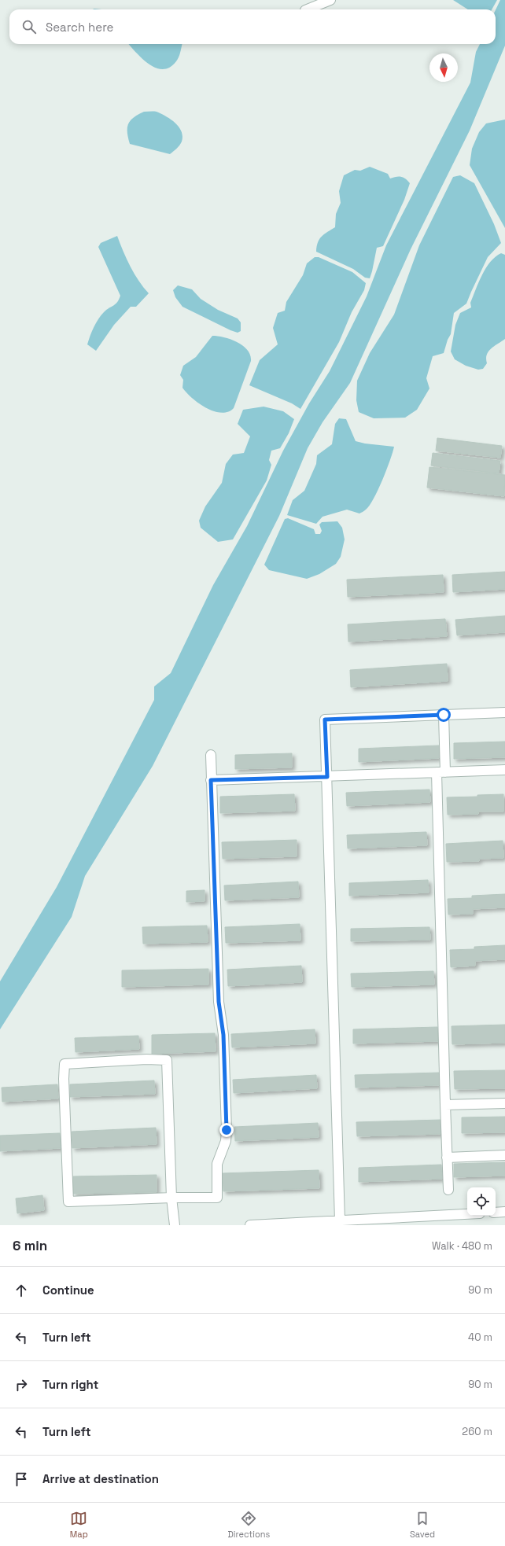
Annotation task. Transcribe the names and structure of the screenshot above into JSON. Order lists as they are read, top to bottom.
{
  "north": "bottom",
  "page": {
    "search": "Search here",
    "heading": ["6 min", "Walk · 480 m"],
    "list": [
      ["Continue", "90 m"],
      ["Turn left", "40 m"],
      ["Turn right", "90 m"],
      ["Turn left", "260 m"],
      "Arrive at destination"
    ],
    "nav": ["Map", "Directions", "Saved"]
  }
}
